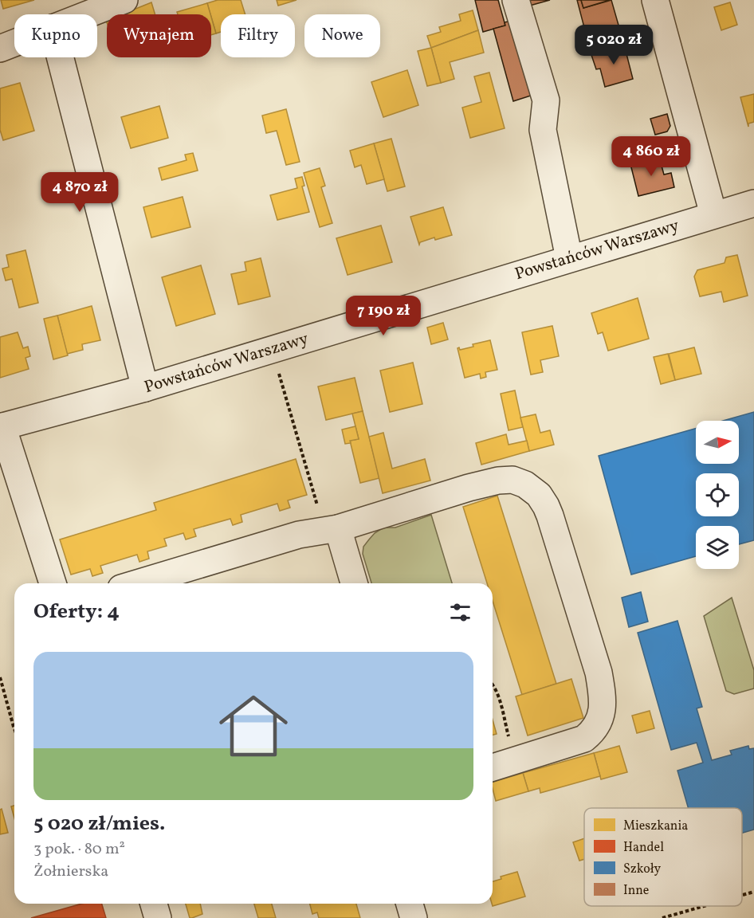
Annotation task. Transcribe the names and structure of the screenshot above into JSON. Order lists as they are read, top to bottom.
{
  "streets": {
    "street": ["Powstańców Warszawy"]
  },
  "legend": [
    "Mieszkania",
    "Handel",
    "Szkoły",
    "Inne"
  ],
  "north": "right",
  "page": {
    "chip": [
      "Kupno",
      "Wynajem",
      "Filtry",
      "Nowe"
    ],
    "price": [
      "5 020 zł",
      "4 860 zł",
      "4 870 zł",
      "7 190 zł"
    ],
    "heading": "Oferty: 4",
    "list": [
      {
        "name": "5 020 zł/mies.",
        "note": "3 pok. · 80 m² · Żołnierska"
      }
    ]
  }
}
